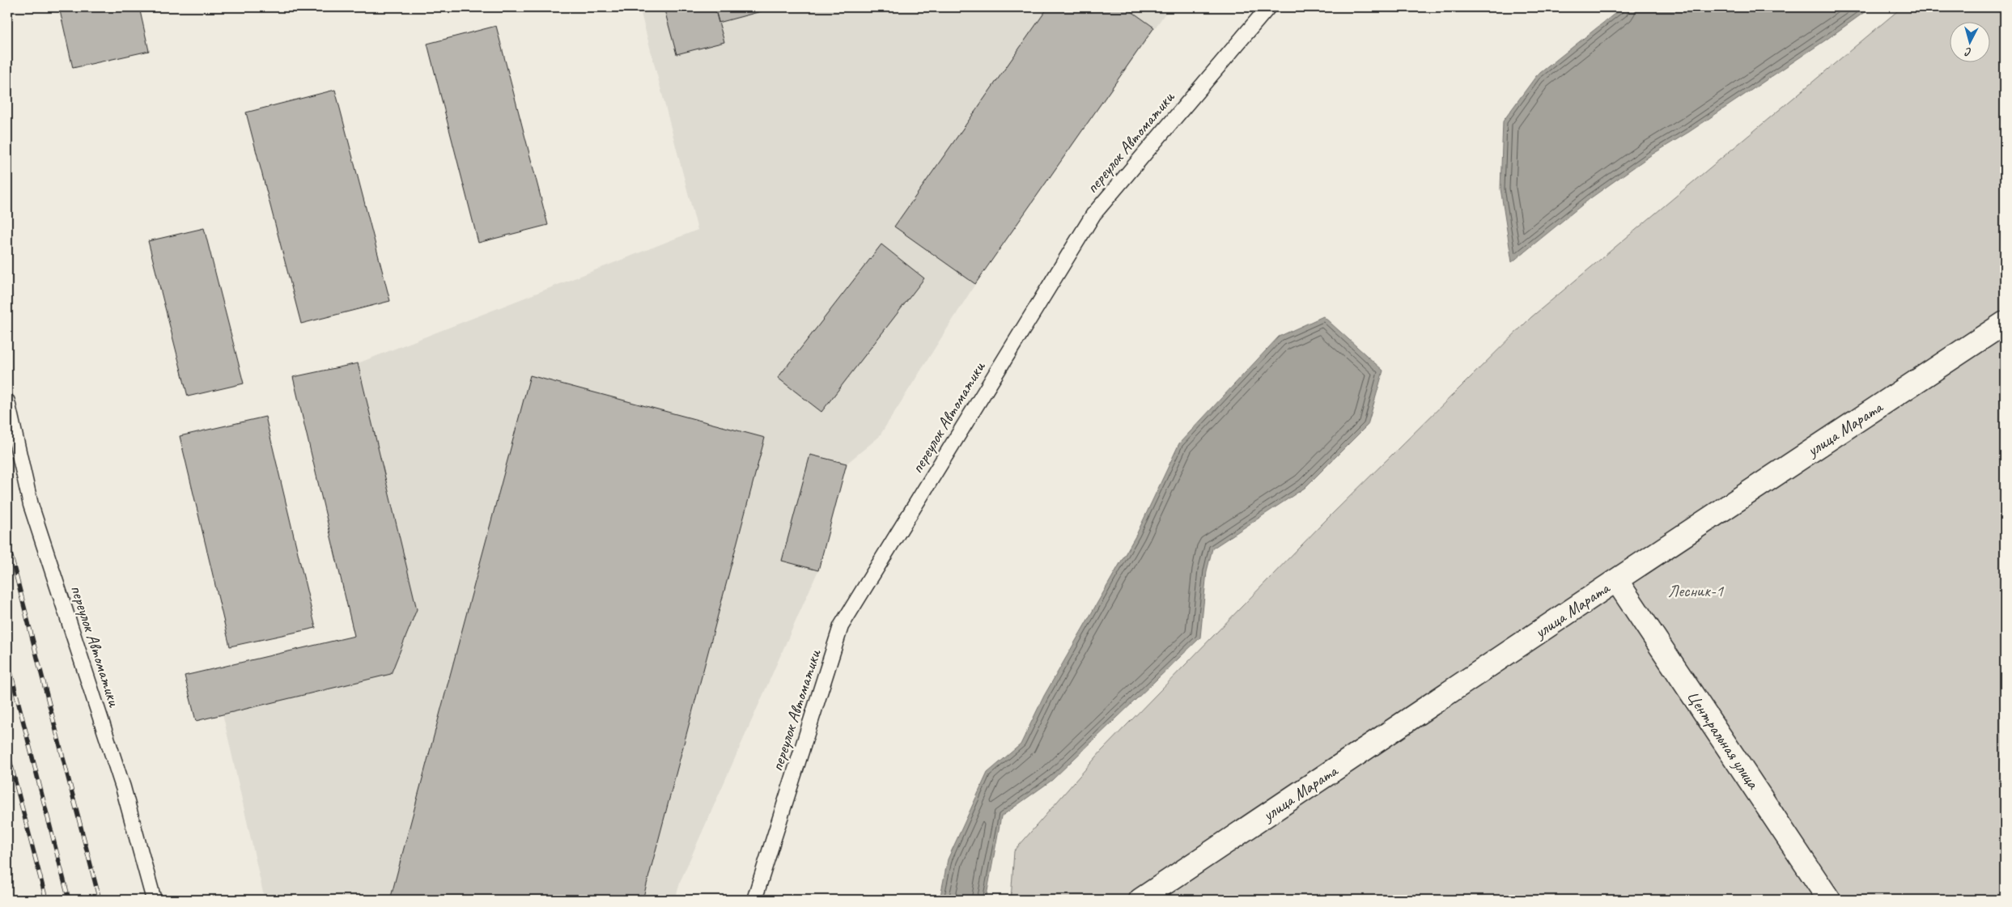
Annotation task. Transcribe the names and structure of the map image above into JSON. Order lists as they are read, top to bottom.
{
  "streets": {
    "street": ["улица Марата", "Центральная улица"],
    "lane": ["переулок Автоматики"]
  },
  "crossings": [
    ["улица Марата", "Центральная улица"]
  ],
  "parks": ["Лесник-1"],
  "north": "bottom"
}
